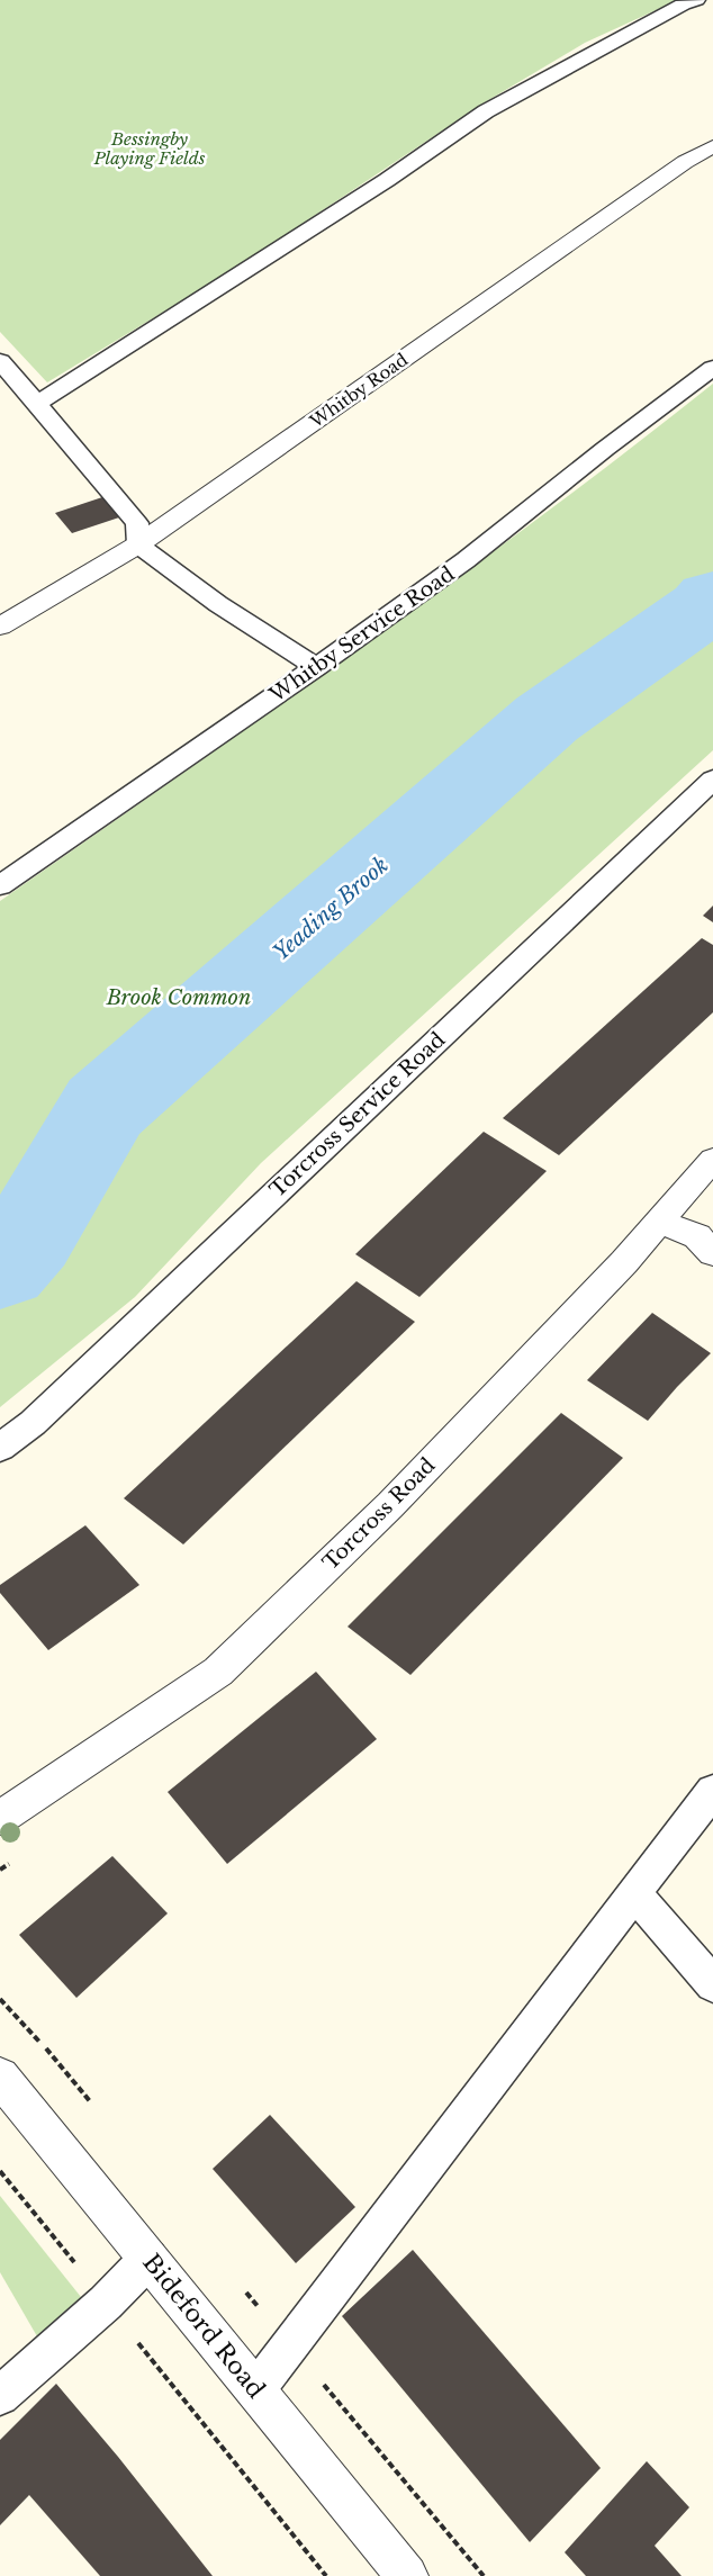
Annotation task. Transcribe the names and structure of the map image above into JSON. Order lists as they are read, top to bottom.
{
  "streets": {
    "street": ["Whitby Road", "Torcross Road", "Bideford Road"],
    "lane": ["Whitby Service Road", "Torcross Service Road"]
  },
  "water": ["Yeading Brook"],
  "parks": ["Bessingby Playing Fields", "Brook Common"]
}
